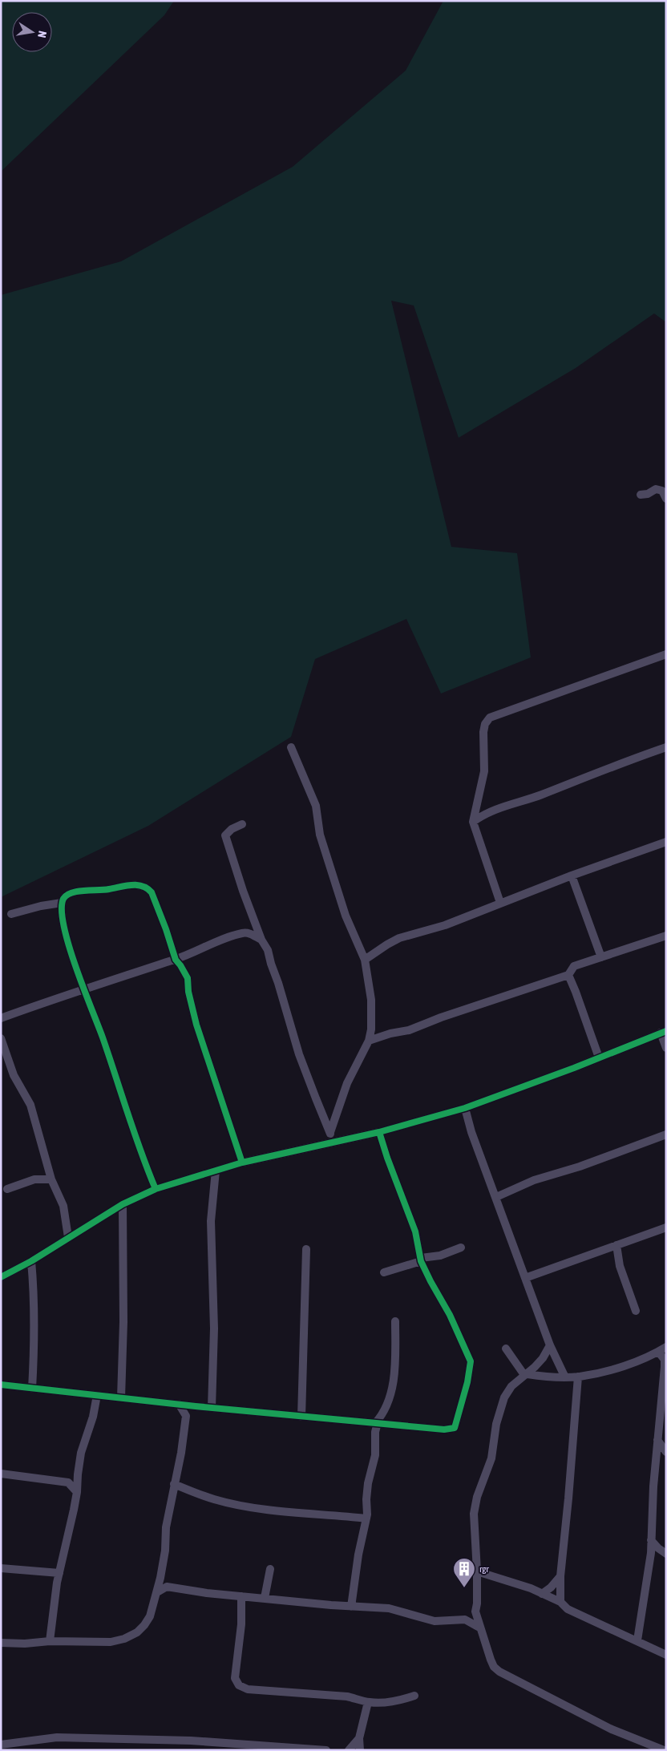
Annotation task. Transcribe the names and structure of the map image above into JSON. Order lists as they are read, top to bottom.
{
  "places": {
    "building": ["rgr"]
  },
  "north": "right"
}
